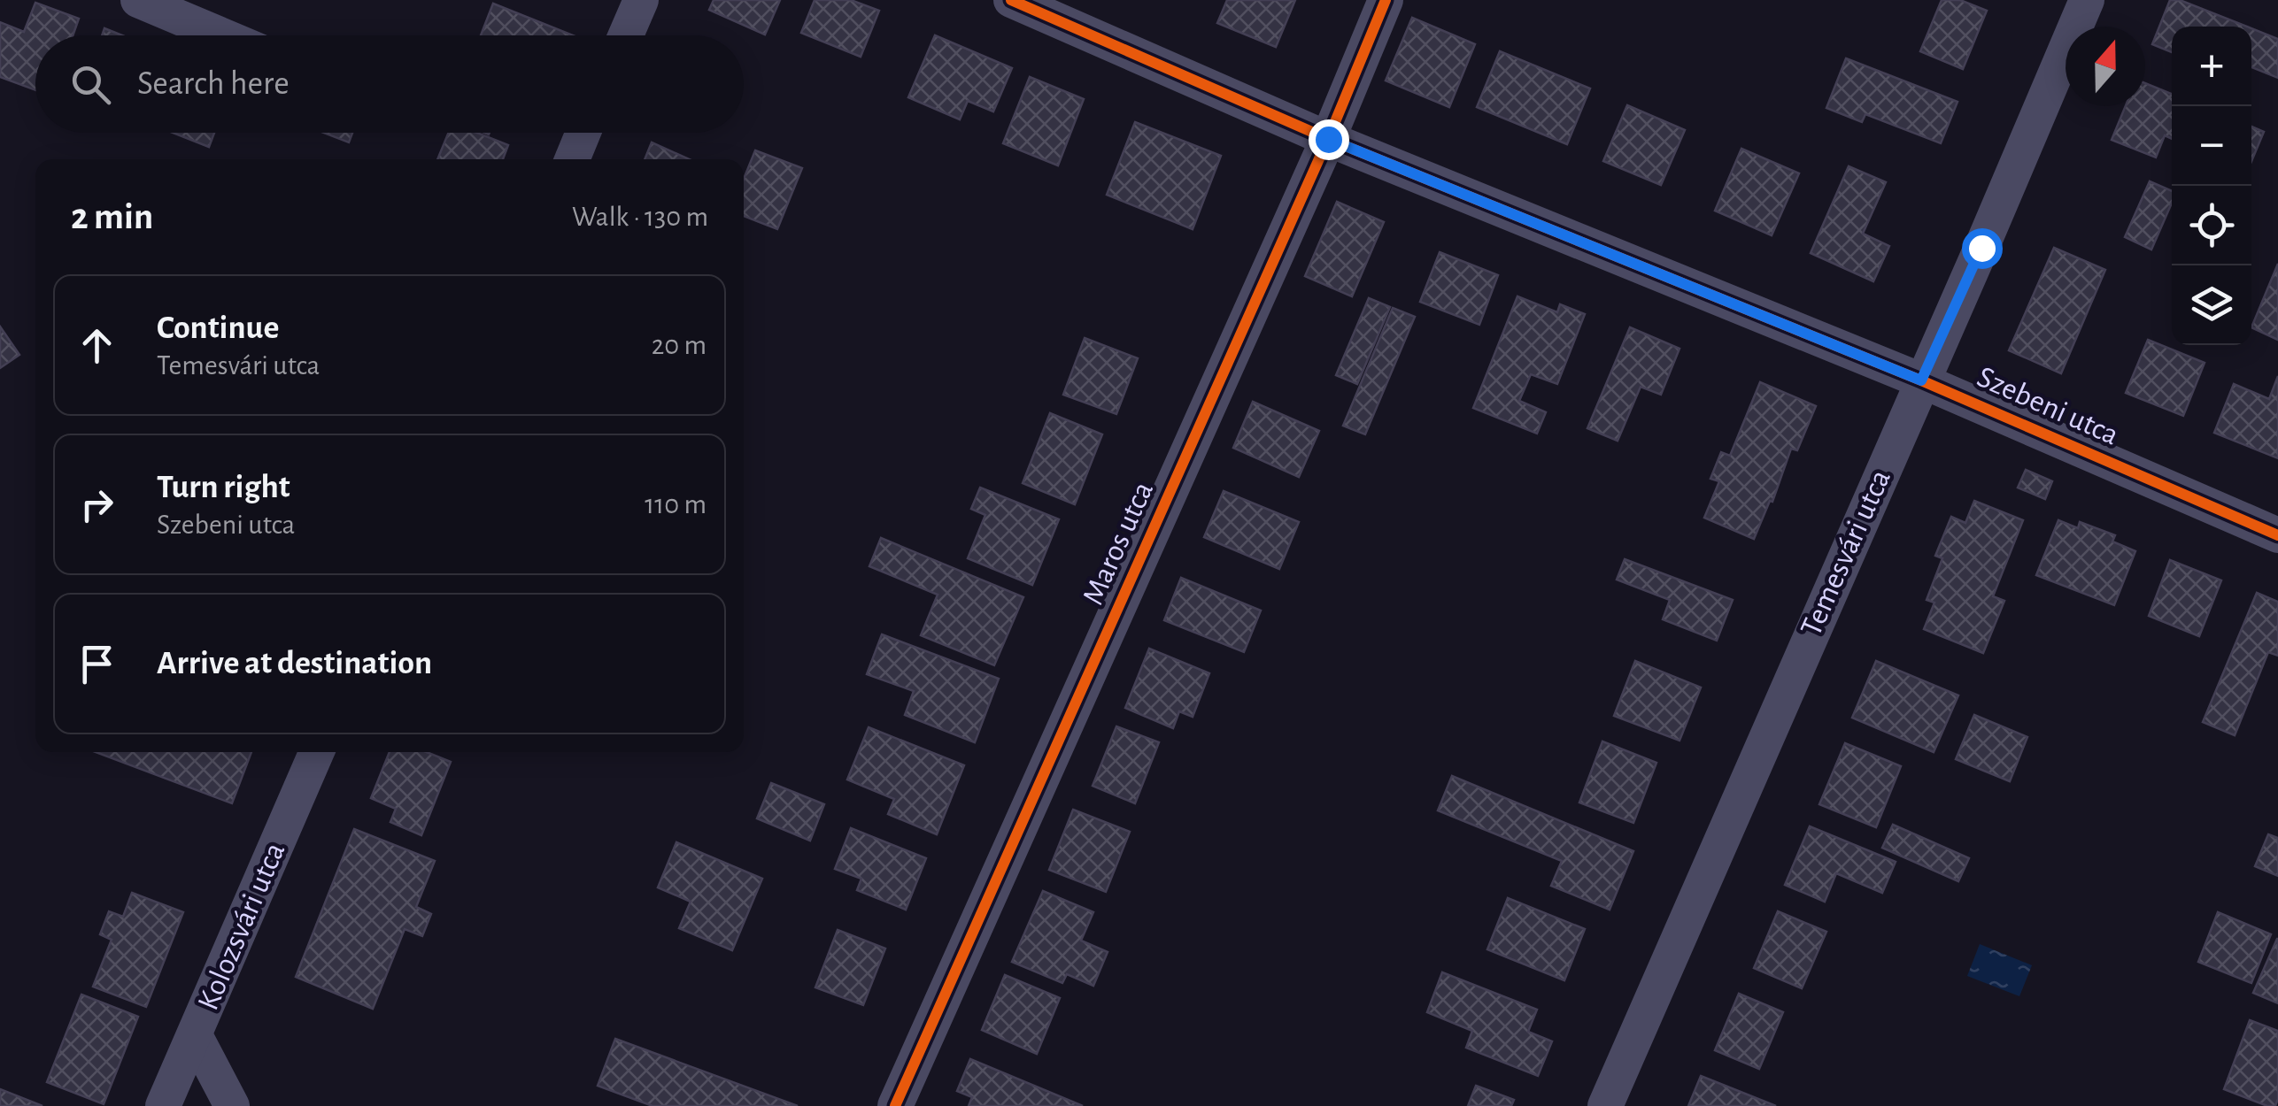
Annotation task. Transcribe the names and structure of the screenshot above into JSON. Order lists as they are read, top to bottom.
{
  "streets": {
    "street": [
      "Szebeni utca",
      "Maros utca",
      "Temesvári utca",
      "Kolozsvári utca"
    ]
  },
  "crossings": [
    ["Szebeni utca", "Maros utca"],
    ["Szebeni utca", "Temesvári utca"]
  ],
  "north": "top",
  "page": {
    "map_buttons": ["+", "−"],
    "search": "Search here",
    "heading": ["2 min", "Walk · 130 m"],
    "list": [
      ["Continue", "Temesvári utca", "20 m"],
      ["Turn right", "Szebeni utca", "110 m"],
      "Arrive at destination"
    ]
  }
}
